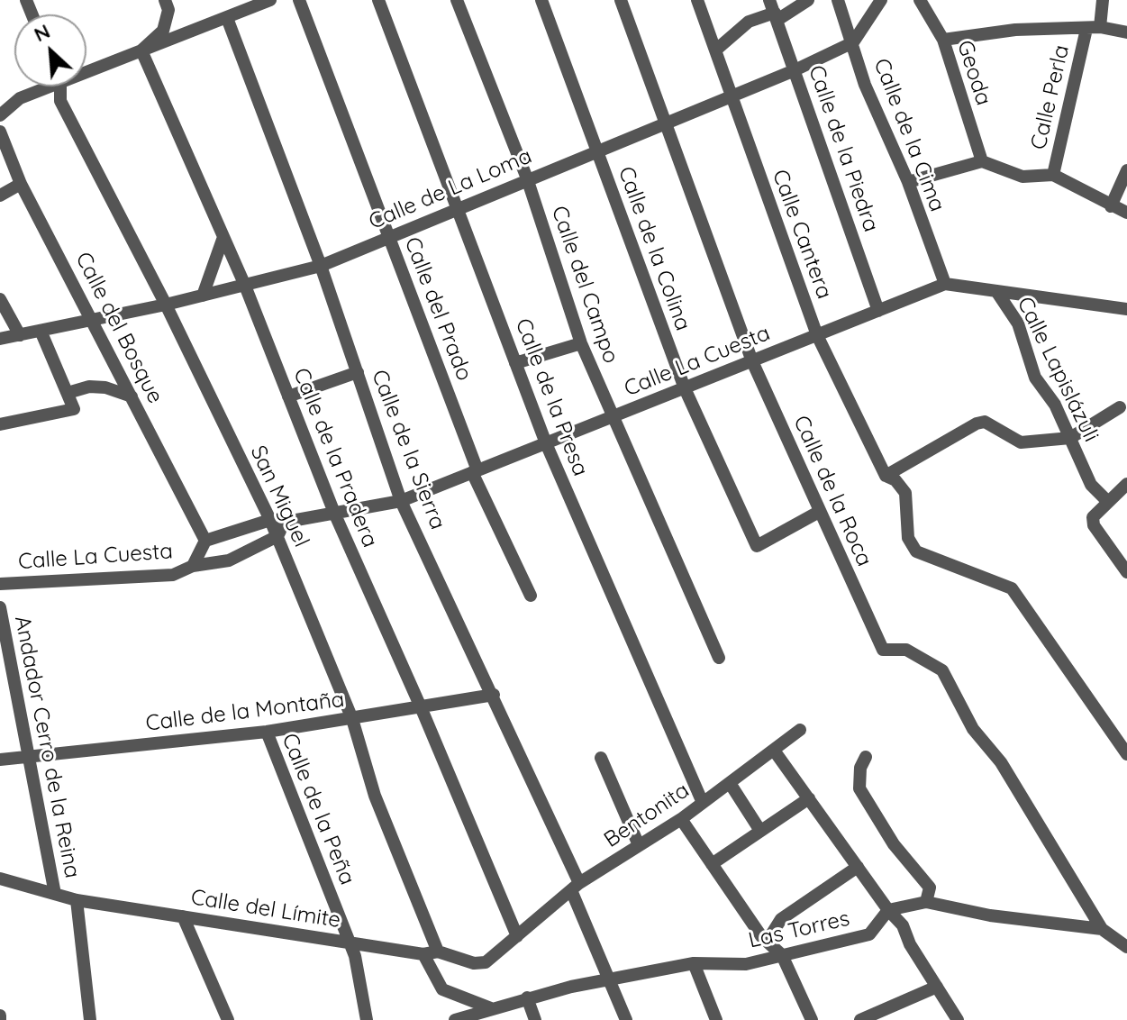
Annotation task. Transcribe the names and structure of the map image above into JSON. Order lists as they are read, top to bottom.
{
  "streets": {
    "street": [
      "Geoda",
      "Calle Perla",
      "Calle de la Cima",
      "Calle de la Piedra",
      "Calle de La Loma",
      "Calle Cantera",
      "Calle de la Colina",
      "Calle del Campo",
      "Calle del Prado",
      "Calle del Bosque",
      "Calle La Cuesta",
      "Calle Lapislázuli",
      "Calle de la Presa",
      "Calle de la Sierra",
      "Calle de la Pradera",
      "Calle de la Roca",
      "San Miguel",
      "Calle de la Montaña",
      "Andador Cerro de la Reina",
      "Calle de la Peña",
      "Bentonita",
      "Calle del Límite",
      "Las Torres"
    ]
  },
  "crossings": [
    ["Calle de la Cima", "Calle de La Loma"],
    ["Calle de la Cima", "Calle La Cuesta"],
    ["Calle de la Piedra", "Calle de La Loma"],
    ["Calle de la Piedra", "Calle La Cuesta"],
    ["Calle de La Loma", "Calle Cantera"],
    ["Calle de La Loma", "Calle de la Colina"],
    ["Calle de La Loma", "Calle del Campo"],
    ["Calle de La Loma", "Calle del Prado"],
    ["Calle de La Loma", "Calle del Bosque"],
    ["Calle de La Loma", "Calle de la Presa"],
    ["Calle de La Loma", "Calle de la Sierra"],
    ["Calle de La Loma", "Calle de la Pradera"],
    ["Calle de La Loma", "Calle de la Roca"],
    ["Calle de La Loma", "San Miguel"],
    ["Calle Cantera", "Calle La Cuesta"],
    ["Calle de la Colina", "Calle La Cuesta"],
    ["Calle de la Colina", "Calle de la Roca"],
    ["Calle del Campo", "Calle La Cuesta"],
    ["Calle del Prado", "Calle La Cuesta"],
    ["Calle del Bosque", "Calle La Cuesta"],
    ["Calle La Cuesta", "Calle de la Presa"],
    ["Calle La Cuesta", "Calle de la Sierra"],
    ["Calle La Cuesta", "Calle de la Pradera"],
    ["Calle La Cuesta", "Calle de la Roca"],
    ["Calle La Cuesta", "San Miguel"],
    ["Calle de la Presa", "Bentonita"],
    ["Calle de la Sierra", "Calle de la Montaña"],
    ["Calle de la Sierra", "Bentonita"],
    ["Calle de la Sierra", "Las Torres"],
    ["Calle de la Pradera", "Calle de la Montaña"],
    ["Calle de la Pradera", "Bentonita"],
    ["Calle de la Pradera", "Calle del Límite"],
    ["San Miguel", "Calle de la Montaña"],
    ["San Miguel", "Calle del Límite"],
    ["Calle de la Montaña", "Andador Cerro de la Reina"],
    ["Calle de la Montaña", "Calle de la Peña"],
    ["Andador Cerro de la Reina", "Calle del Límite"],
    ["Calle de la Peña", "Calle del Límite"],
    ["Bentonita", "Calle del Límite"]
  ],
  "north": "top left"
}
